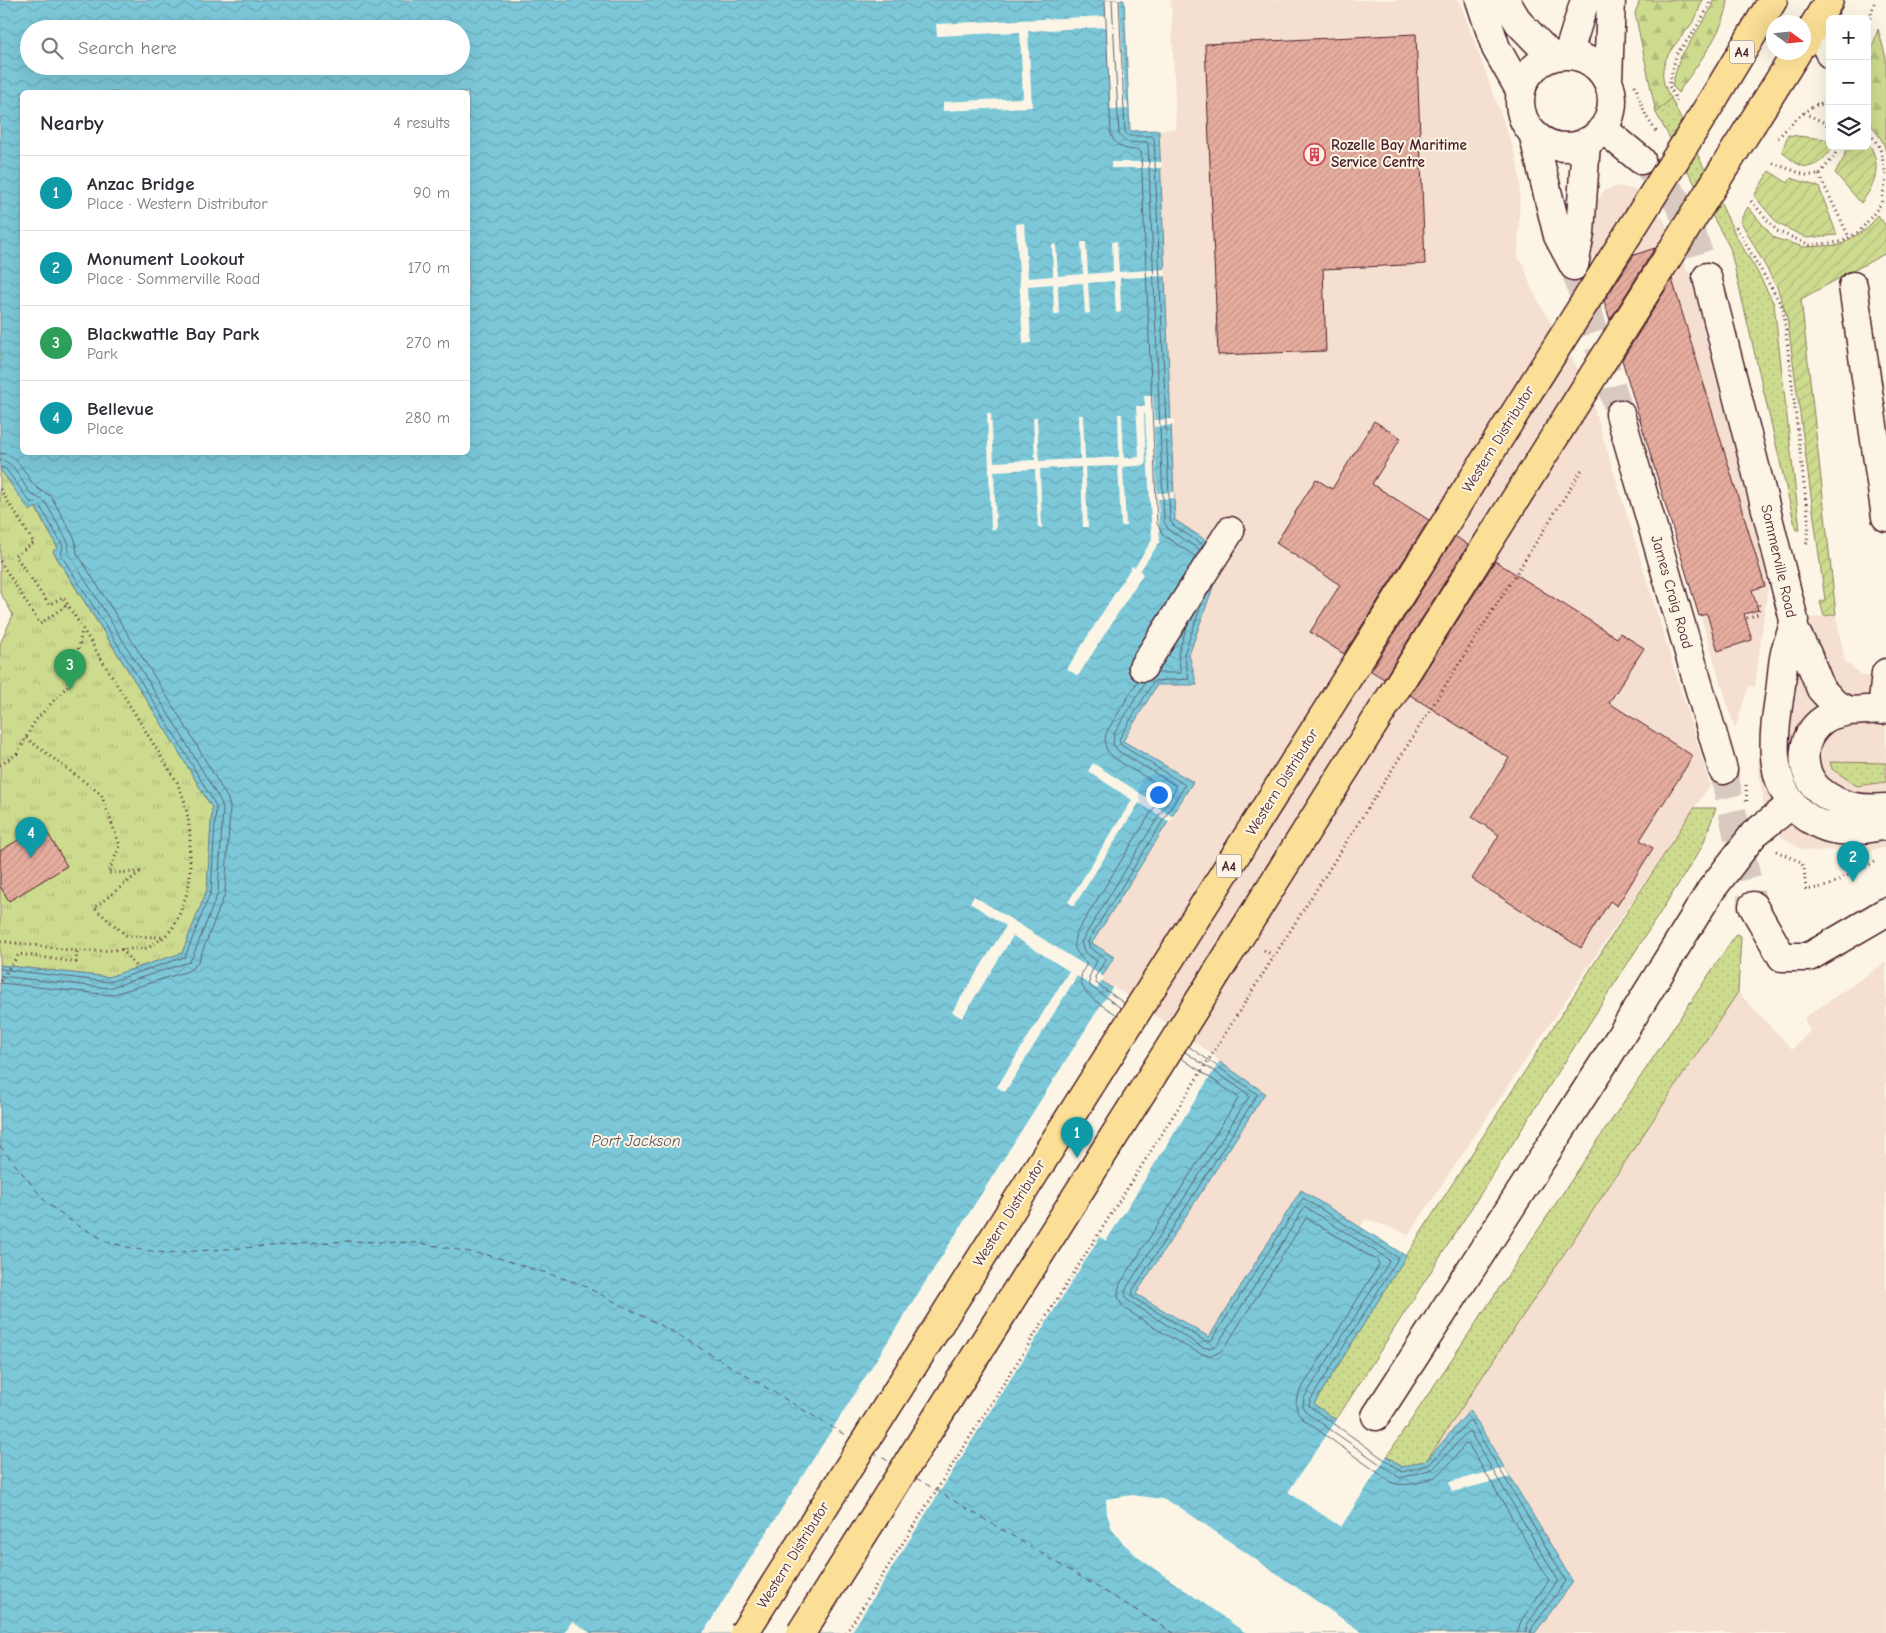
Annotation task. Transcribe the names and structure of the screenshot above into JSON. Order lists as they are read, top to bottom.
{
  "streets": {
    "highway": ["A4", "Western Distributor"],
    "street": ["Sommerville Road", "James Craig Road"]
  },
  "water": ["Port Jackson"],
  "places": {
    "building": ["Rozelle Bay Maritime Service Centre"]
  },
  "north": "right",
  "page": {
    "map_buttons": ["+", "−"],
    "search": "Search here",
    "heading": ["Nearby", "4 results"],
    "list": [
      {
        "mark": "1",
        "name": "Anzac Bridge",
        "note": "Place · Western Distributor",
        "value": "90 m"
      },
      {
        "mark": "2",
        "name": "Monument Lookout",
        "note": "Place · Sommerville Road",
        "value": "170 m"
      },
      {
        "mark": "3",
        "name": "Blackwattle Bay Park",
        "note": "Park",
        "value": "270 m"
      },
      {
        "mark": "4",
        "name": "Bellevue",
        "note": "Place",
        "value": "280 m"
      }
    ],
    "pins": [
      "3",
      "4",
      "2",
      "1"
    ]
  }
}
